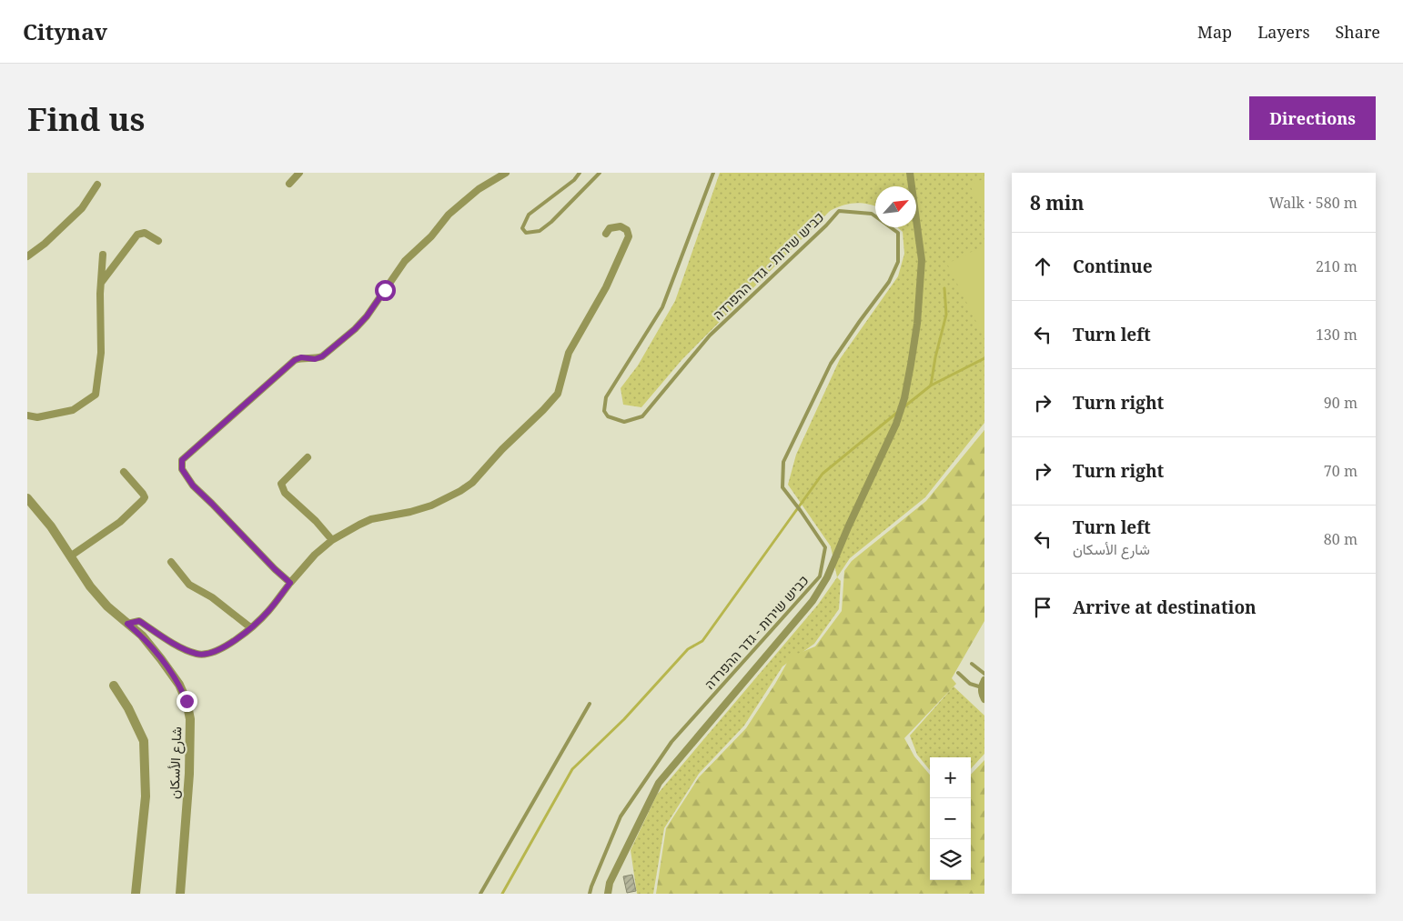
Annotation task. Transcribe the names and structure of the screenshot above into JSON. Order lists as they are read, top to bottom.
{
  "streets": {
    "street": ["شارع الأسكان"],
    "lane": ["כביש שירות - גדר ההפרדה"]
  },
  "north": "top right",
  "page": {
    "header": "Citynav",
    "nav": ["Map", "Layers", "Share"],
    "buttons": "Directions",
    "title": "Find us",
    "heading": ["8 min", "Walk · 580 m"],
    "list": [
      ["Continue", "210 m"],
      ["Turn left", "130 m"],
      ["Turn right", "90 m"],
      ["Turn right", "70 m"],
      ["Turn left", "شارع الأسكان", "80 m"],
      "Arrive at destination"
    ],
    "map_buttons": ["+", "−"]
  }
}
